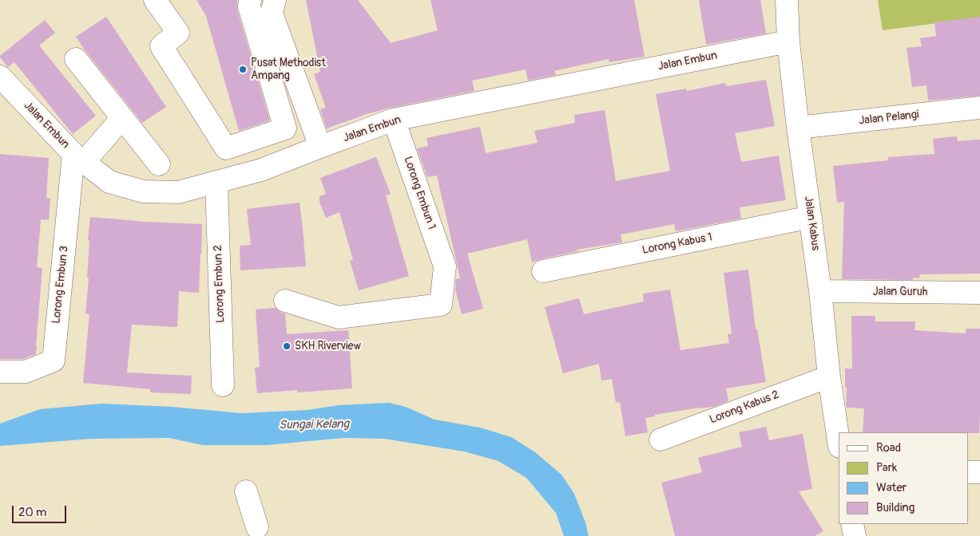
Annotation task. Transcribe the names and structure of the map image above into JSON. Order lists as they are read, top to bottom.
{
  "streets": {
    "street": [
      "Jalan Embun",
      "Jalan Pelangi",
      "Lorong Embun 1",
      "Jalan Kabus",
      "Lorong Kabus 1",
      "Lorong Embun 2",
      "Lorong Embun 3",
      "Jalan Guruh",
      "Lorong Kabus 2"
    ]
  },
  "crossings": [
    ["Jalan Embun", "Lorong Embun 1"],
    ["Jalan Embun", "Jalan Kabus"],
    ["Jalan Embun", "Lorong Embun 2"],
    ["Jalan Embun", "Lorong Embun 3"],
    ["Jalan Pelangi", "Jalan Kabus"],
    ["Jalan Kabus", "Lorong Kabus 1"],
    ["Jalan Kabus", "Jalan Guruh"],
    ["Jalan Kabus", "Lorong Kabus 2"]
  ],
  "water": ["Sungai Kelang"],
  "places": ["Pusat Methodist Ampang", "SKH Riverview"],
  "legend": [
    "Road",
    "Park",
    "Water",
    "Building"
  ],
  "scale_bar": "20 m"
}
